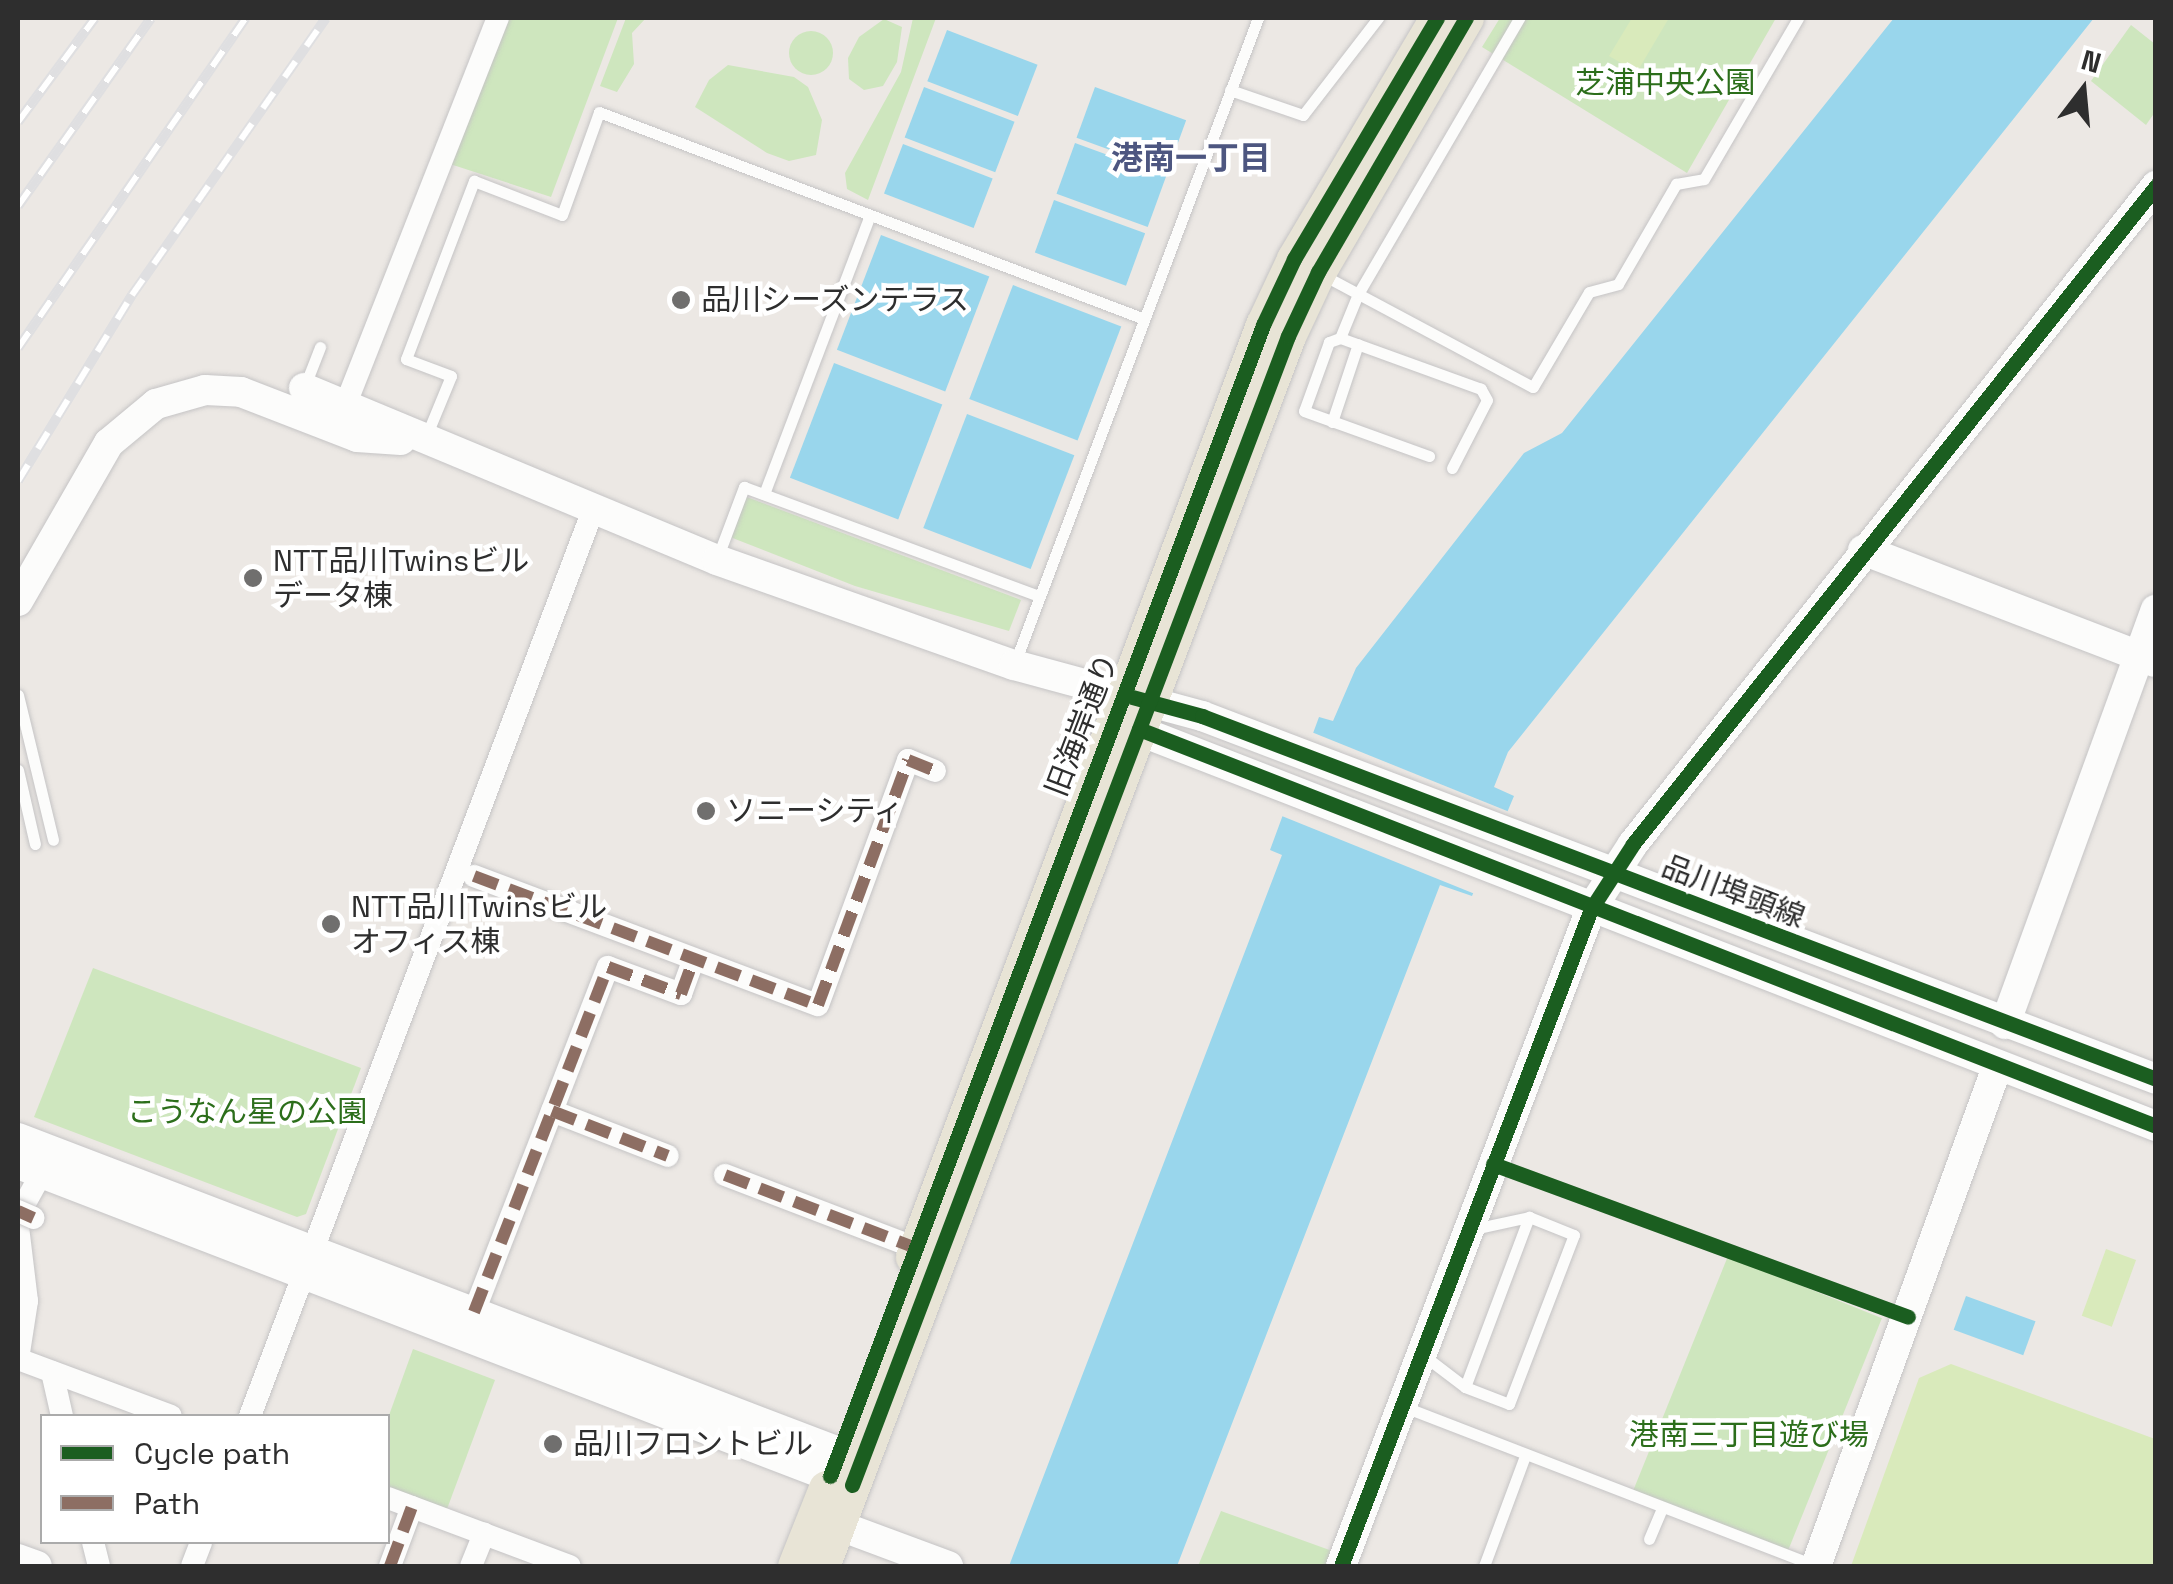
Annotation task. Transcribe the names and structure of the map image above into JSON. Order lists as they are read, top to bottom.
{
  "streets": {
    "main road": ["旧海岸通り"],
    "street": ["品川埠頭線"]
  },
  "crossings": [
    ["旧海岸通り", "品川埠頭線"]
  ],
  "districts": ["港南一丁目"],
  "parks": ["芝浦中央公園", "こうなん星の公園", "港南三丁目遊び場"],
  "places": [
    "品川シーズンテラス",
    "NTT品川Twinsビル データ棟",
    "ソニーシティ",
    "NTT品川Twinsビル オフィス棟",
    "品川フロントビル"
  ],
  "legend": ["Cycle path", "Path"],
  "north": "top"
}
